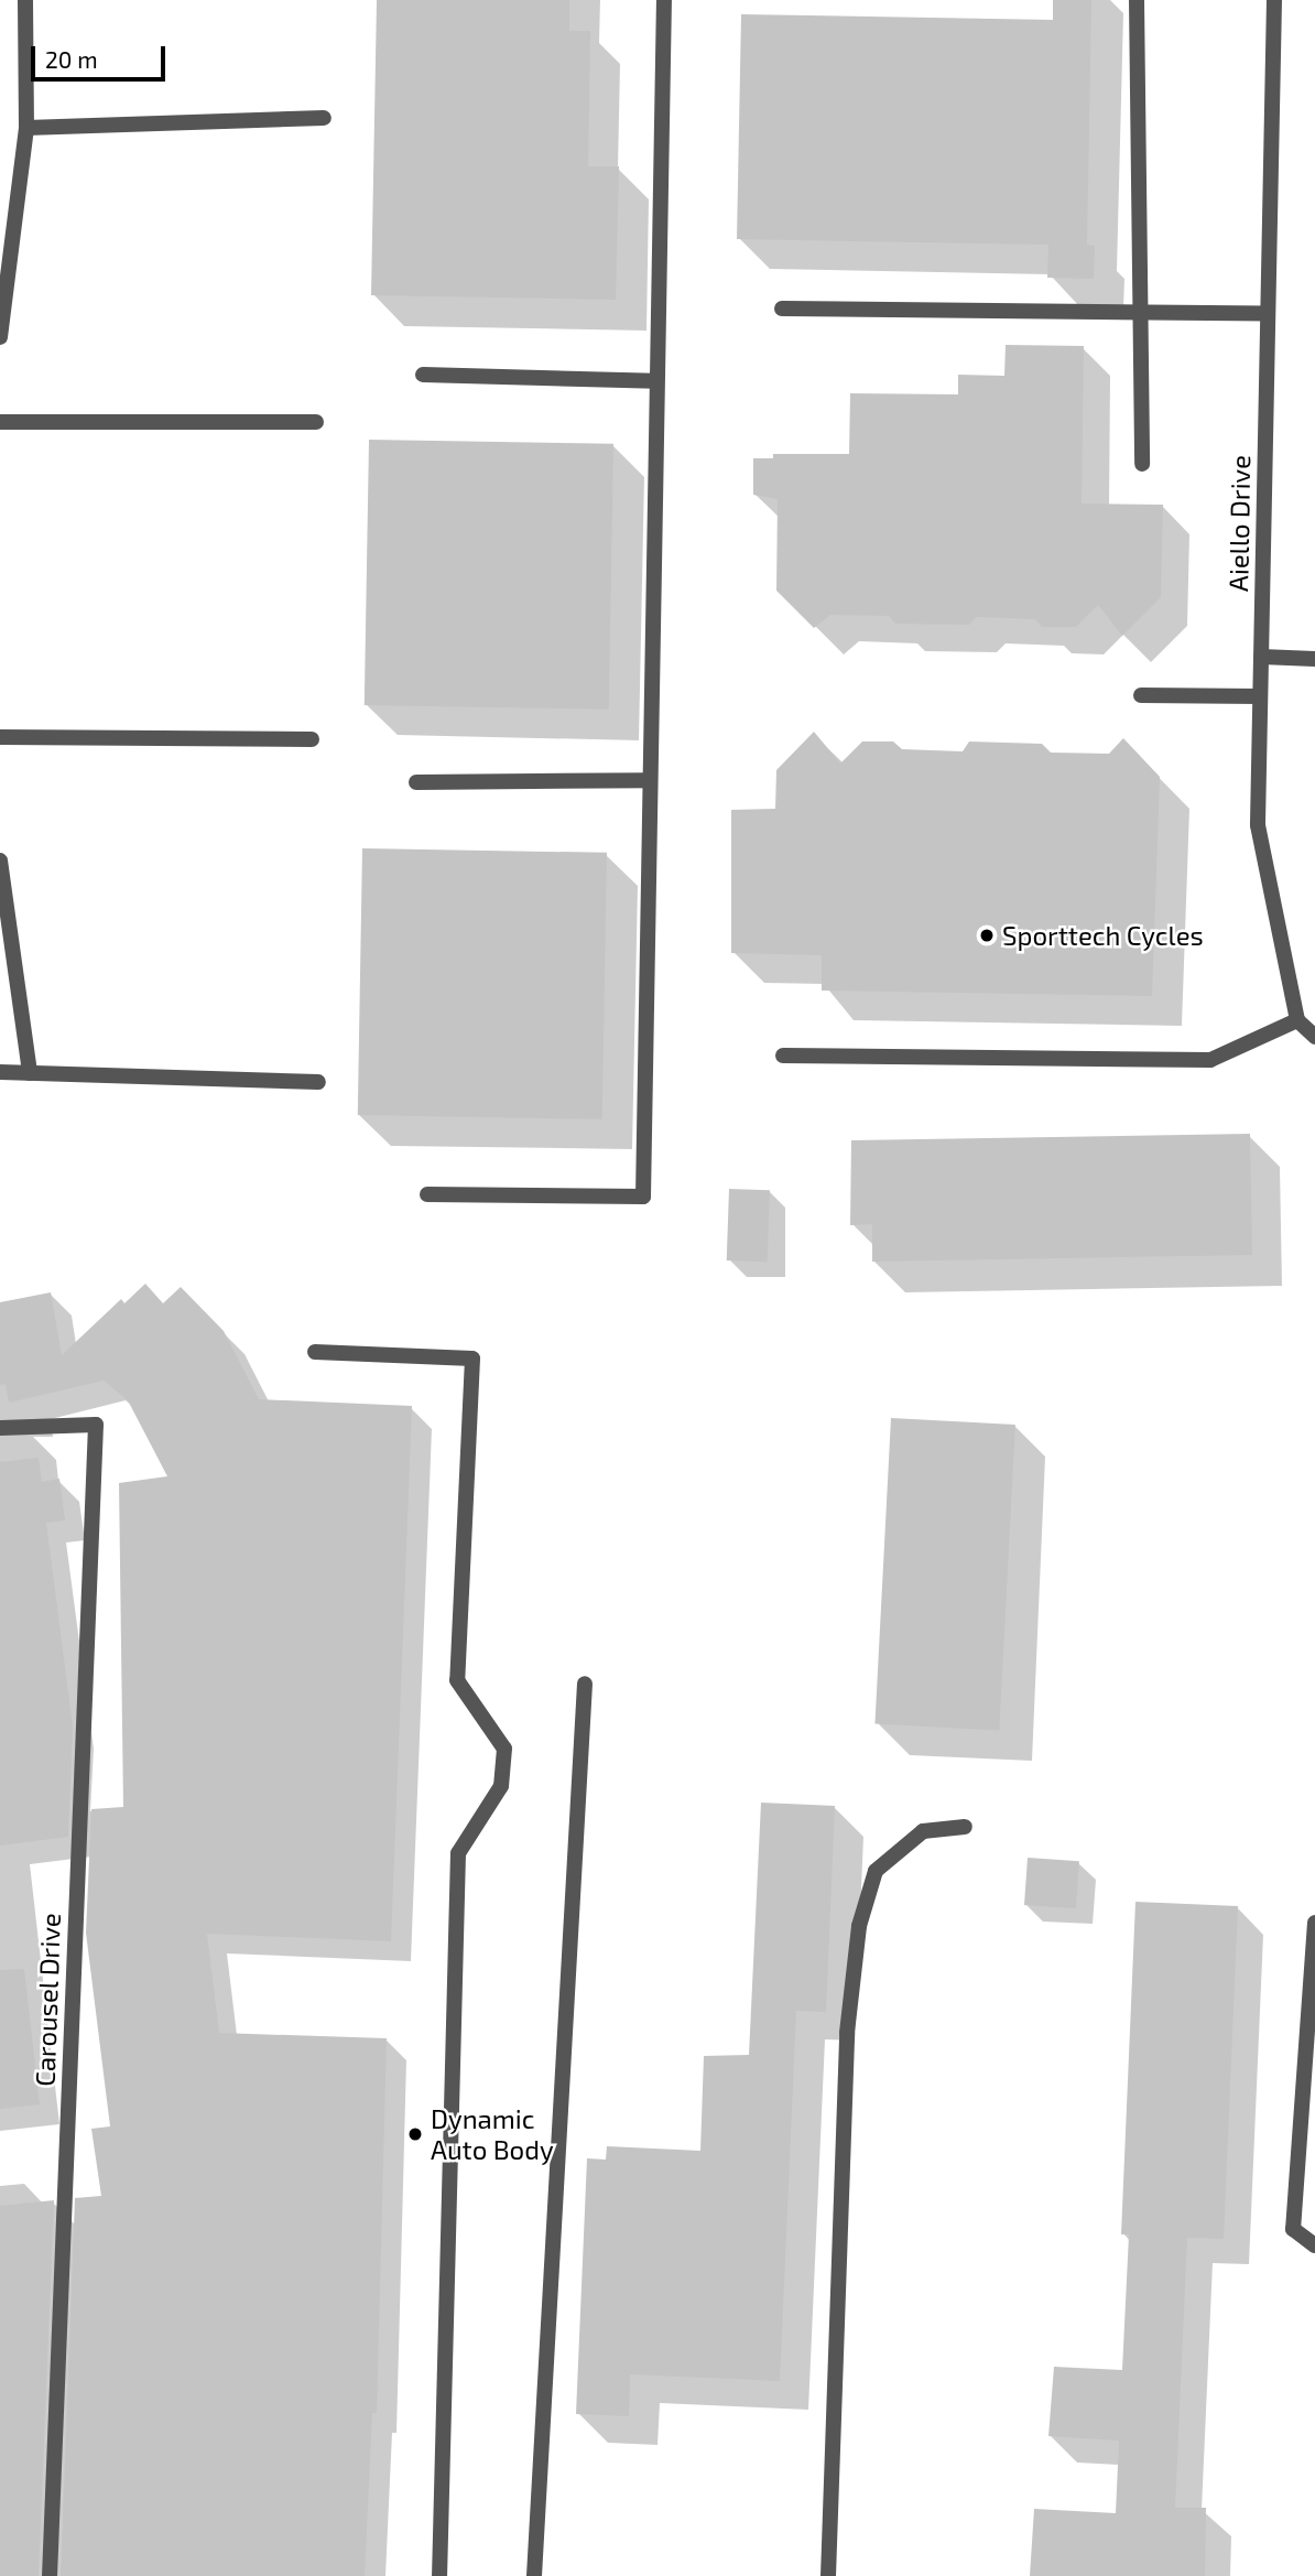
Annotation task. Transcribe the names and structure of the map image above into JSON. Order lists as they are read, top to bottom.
{
  "streets": {
    "street": ["Aiello Drive", "Carousel Drive"]
  },
  "places": ["Sporttech Cycles", "Dynamic Auto Body"],
  "scale_bar": "20 m"
}
